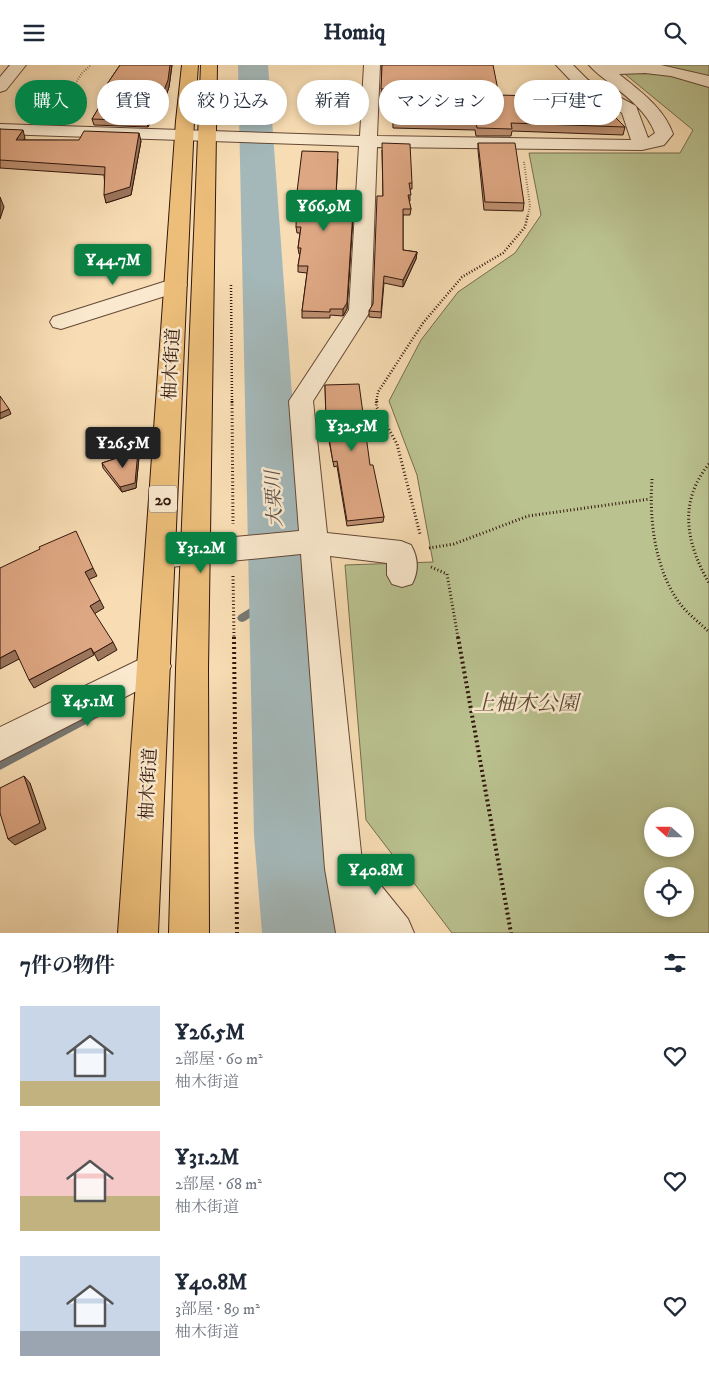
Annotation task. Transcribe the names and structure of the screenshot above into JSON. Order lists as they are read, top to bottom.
{
  "streets": {
    "main road": ["柚木街道", "20"]
  },
  "water": ["大栗川"],
  "parks": ["上柚木公園"],
  "north": "left",
  "page": {
    "header": "Homiq",
    "chip": [
      "購入",
      "賃貸",
      "絞り込み",
      "新着",
      "マンション",
      "一戸建て"
    ],
    "price": [
      "¥66.9M",
      "¥44.7M",
      "¥32.5M",
      "¥26.5M",
      "¥31.2M",
      "¥45.1M",
      "¥40.8M"
    ],
    "heading": "7件の物件",
    "list": [
      {
        "name": "¥26.5M",
        "note": "2部屋 · 60 m² · 柚木街道"
      },
      {
        "name": "¥31.2M",
        "note": "2部屋 · 68 m² · 柚木街道"
      },
      {
        "name": "¥40.8M",
        "note": "3部屋 · 89 m² · 柚木街道"
      }
    ]
  }
}
